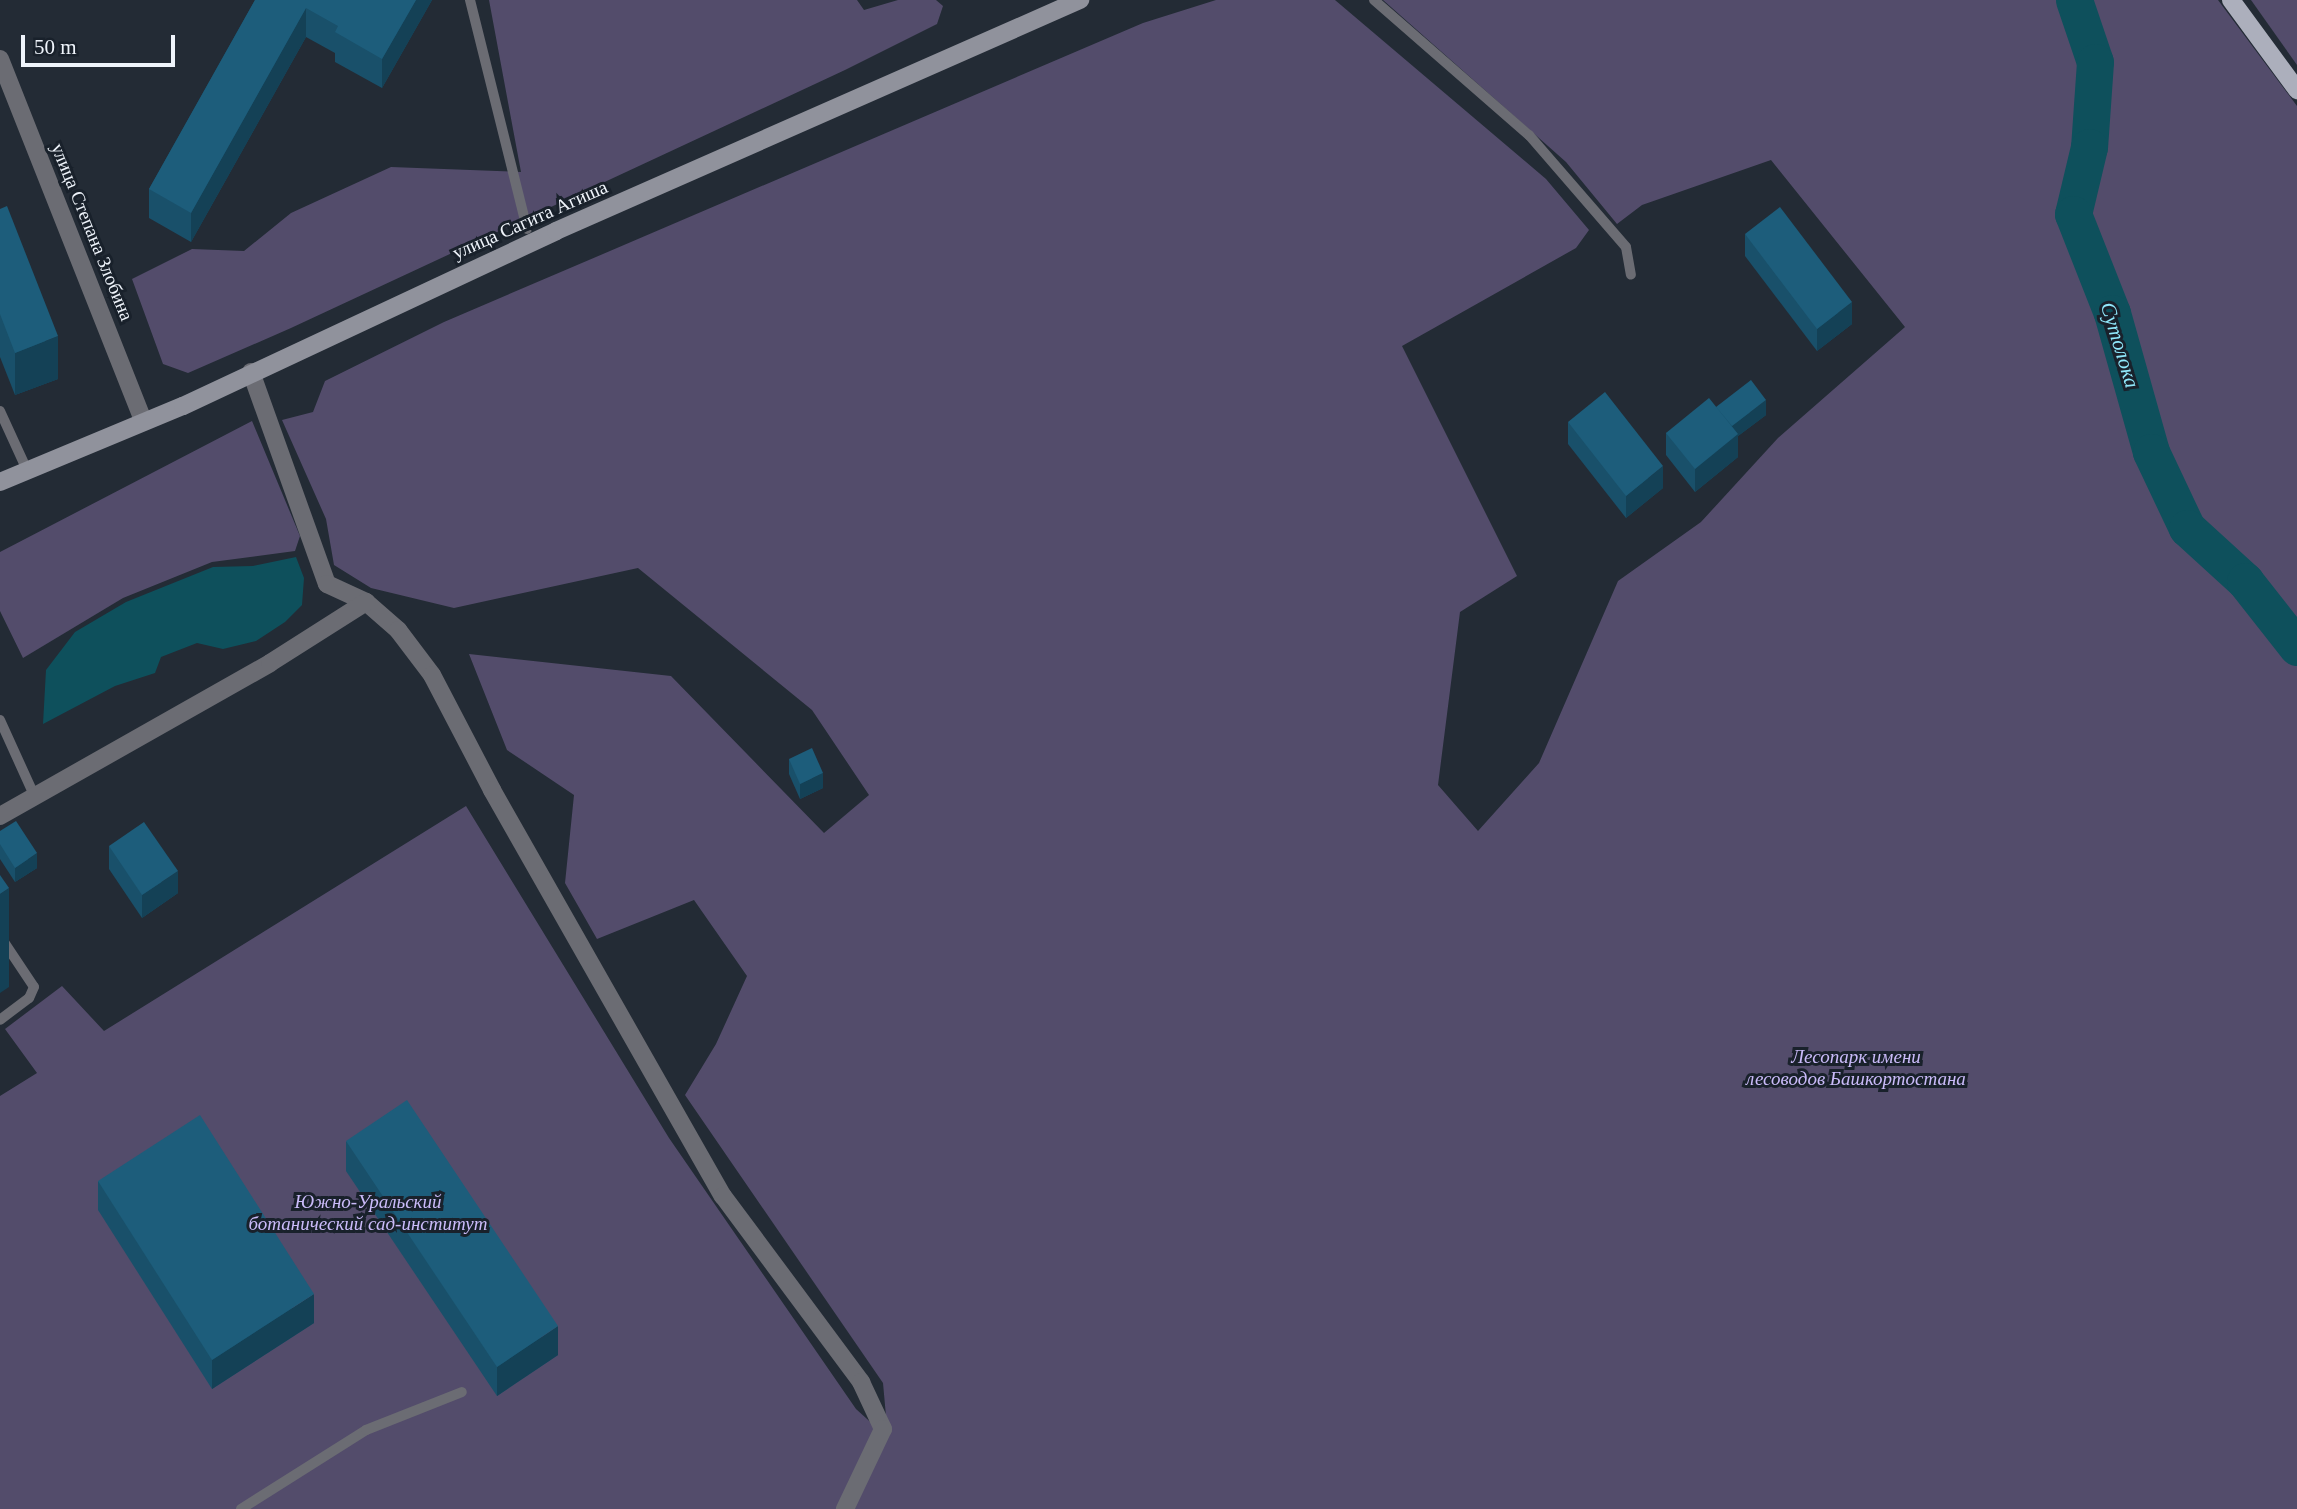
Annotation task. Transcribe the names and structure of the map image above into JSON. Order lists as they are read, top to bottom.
{
  "streets": {
    "main road": ["улица Сагита Агиша"],
    "street": ["улица Степана Злобина"]
  },
  "crossings": [
    ["улица Сагита Агиша", "улица Степана Злобина"]
  ],
  "water": ["Сутолока"],
  "parks": ["Лесопарк имени лесоводов Башкортостана", "Южно-Уральский ботанический сад-институт"],
  "scale_bar": "50 m"
}
